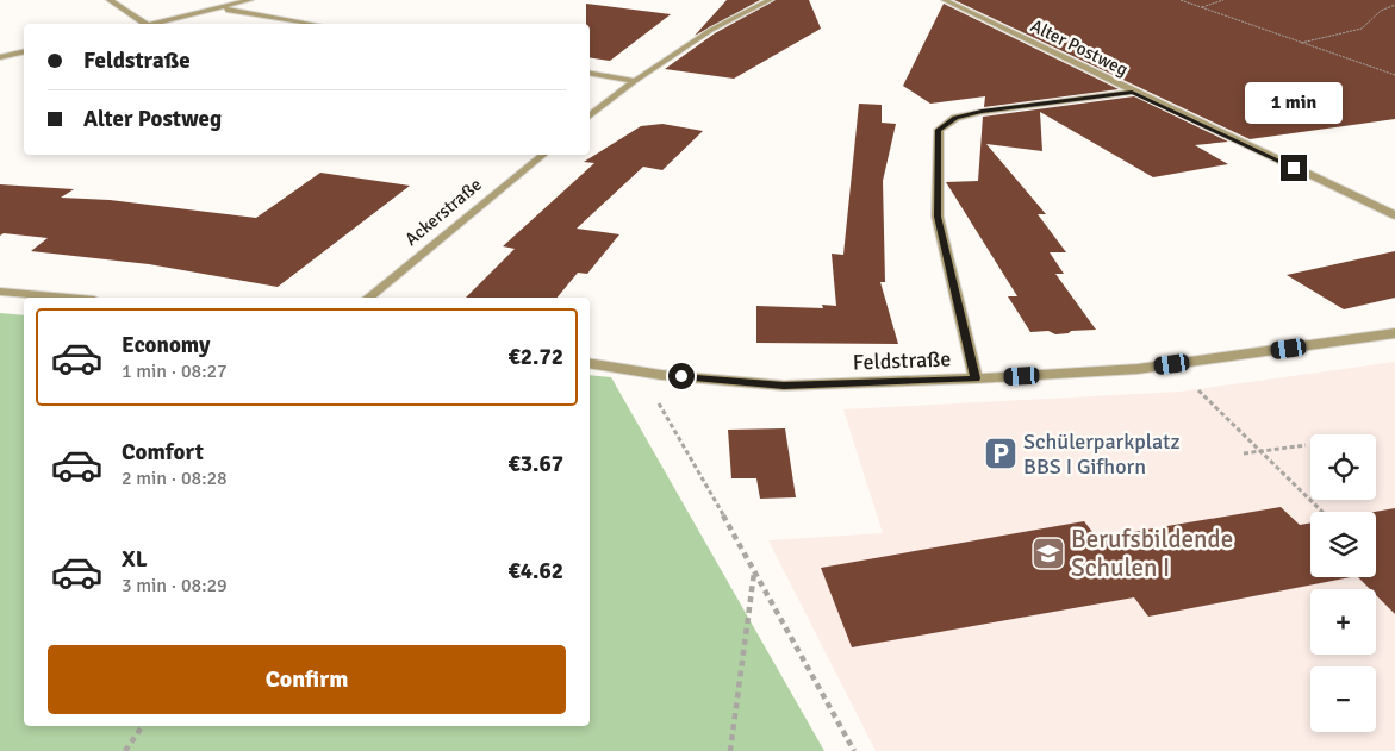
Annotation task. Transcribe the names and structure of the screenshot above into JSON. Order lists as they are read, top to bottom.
{
  "streets": {
    "street": ["Alter Postweg", "Ackerstraße", "Feldstraße"]
  },
  "places": {
    "parking": ["Schülerparkplatz BBS I Gifhorn"],
    "school or university": ["Berufsbildende Schulen I"]
  },
  "page": {
    "banner": ["Feldstraße", "Alter Postweg"],
    "bubble": "1 min",
    "list": [
      {
        "name": "Economy",
        "note": "1 min · 08:27",
        "value": "€2.72"
      },
      {
        "name": "Comfort",
        "note": "2 min · 08:28",
        "value": "€3.67"
      },
      {
        "name": "XL",
        "note": "3 min · 08:29",
        "value": "€4.62"
      }
    ],
    "map_buttons": ["+", "−"],
    "buttons": "Confirm"
  }
}
